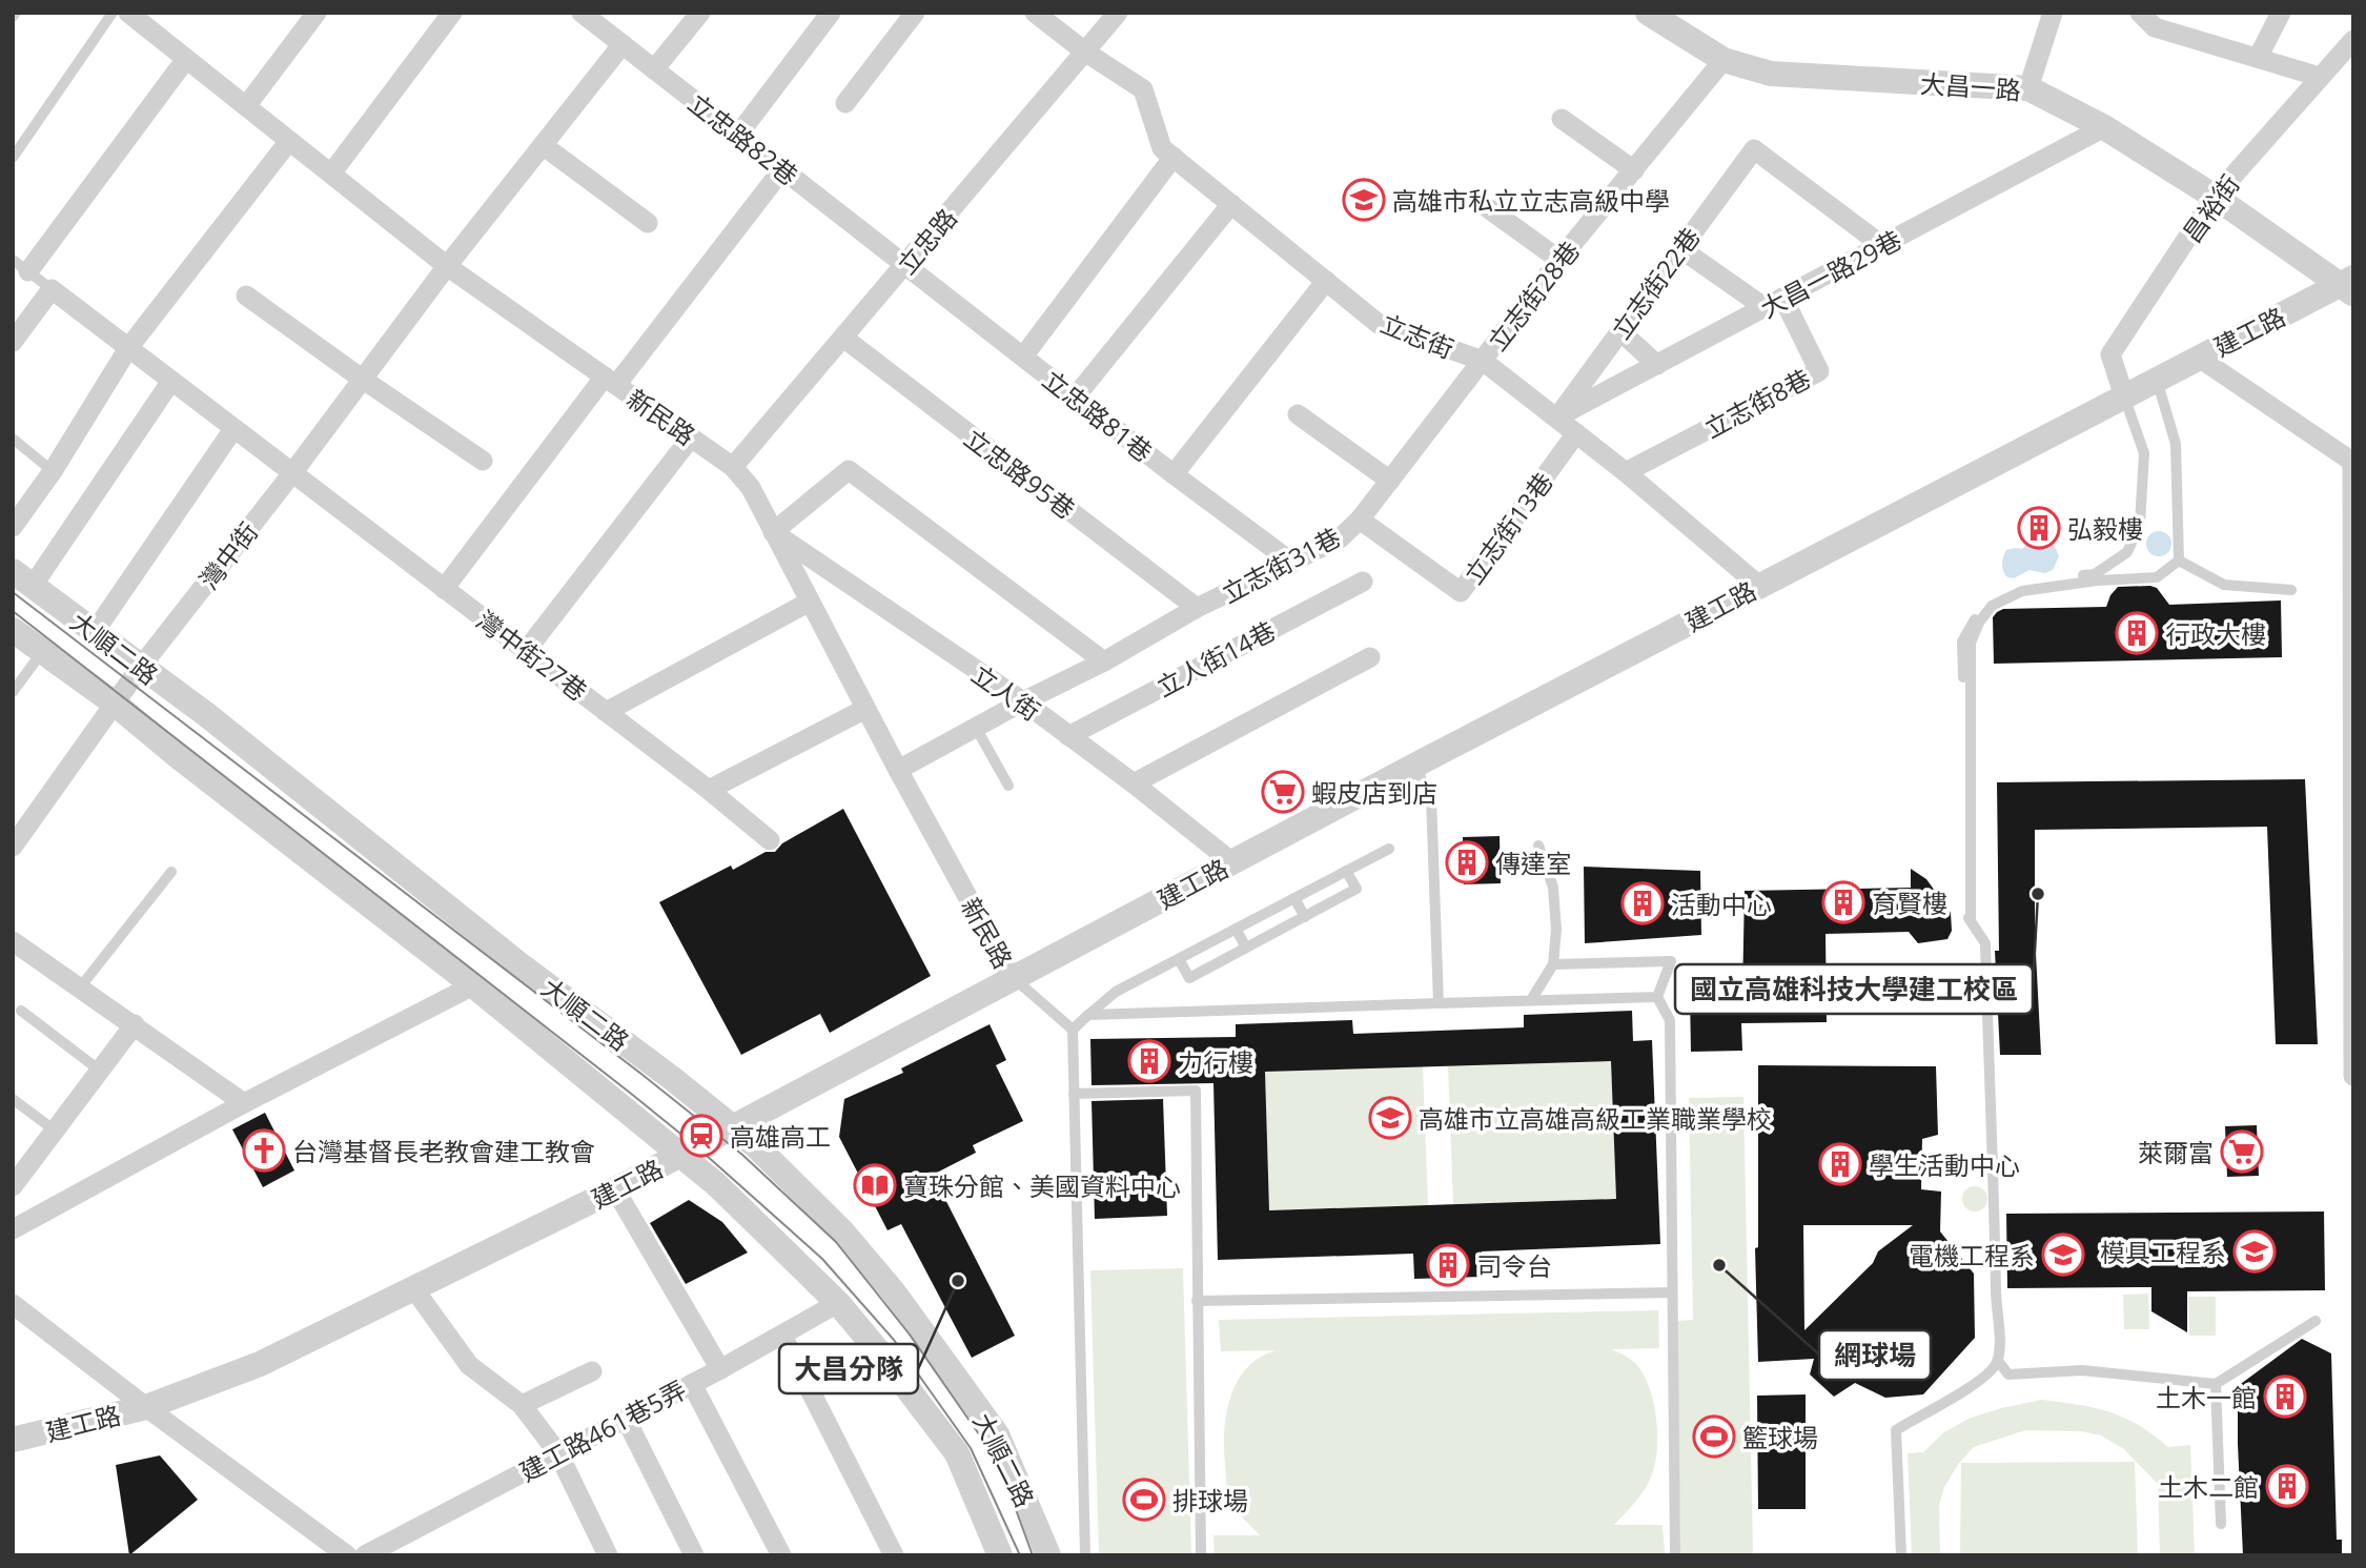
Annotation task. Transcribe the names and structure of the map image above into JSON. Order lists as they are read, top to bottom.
{
  "streets": {
    "street": [
      "大昌一路",
      "立忠路82巷",
      "昌裕街",
      "立忠路",
      "大昌一路29巷",
      "立志街22巷",
      "立志街28巷",
      "建工路",
      "立志街",
      "立志街8巷",
      "立忠路81巷",
      "新民路",
      "立忠路95巷",
      "立志街13巷",
      "灣中街",
      "立志街31巷",
      "大順二路",
      "灣中街27巷",
      "立人街14巷",
      "立人街",
      "建工路461巷5弄"
    ]
  },
  "crossings": [
    ["大昌一路", "昌裕街"],
    ["大昌一路", "大昌一路29巷"],
    ["大昌一路", "立志街28巷"],
    ["大昌一路", "建工路"],
    ["立忠路82巷", "立忠路"],
    ["立忠路82巷", "立忠路81巷"],
    ["立忠路82巷", "灣中街"],
    ["昌裕街", "建工路"],
    ["立忠路", "立志街"],
    ["立忠路", "立忠路81巷"],
    ["立忠路", "新民路"],
    ["立忠路", "立忠路95巷"],
    ["大昌一路29巷", "立志街22巷"],
    ["大昌一路29巷", "立志街"],
    ["大昌一路29巷", "立志街8巷"],
    ["立志街22巷", "立志街"],
    ["立志街28巷", "立志街"],
    ["立志街28巷", "立志街31巷"],
    ["建工路", "立志街"],
    ["建工路", "新民路"],
    ["建工路", "大順二路"],
    ["建工路", "立人街"],
    ["立志街", "立志街8巷"],
    ["立志街", "立志街13巷"],
    ["立志街", "立志街31巷"],
    ["立忠路81巷", "立志街31巷"],
    ["新民路", "灣中街"],
    ["新民路", "立志街31巷"],
    ["新民路", "立人街"],
    ["立忠路95巷", "立志街31巷"],
    ["立志街13巷", "立志街31巷"],
    ["灣中街", "大順二路"],
    ["灣中街", "灣中街27巷"],
    ["立志街31巷", "立人街"],
    ["大順二路", "建工路461巷5弄"],
    ["立人街14巷", "立人街"]
  ],
  "places": {
    "school or university": [
      "高雄市私立立志高級中學",
      "高雄市立高雄高級工業職業學校",
      "模具工程系",
      "電機工程系"
    ],
    "building": [
      "弘毅樓",
      "行政大樓",
      "傳達室",
      "育賢樓",
      "活動中心",
      "力行樓",
      "學生活動中心",
      "司令台",
      "土木一館",
      "土木二館"
    ],
    "supermarket": ["蝦皮店到店", "萊爾富"],
    "other": ["國立高雄科技大學建工校區", "網球場", "大昌分隊"],
    "station": ["高雄高工"],
    "church": ["台灣基督長老教會建工教會"],
    "library": ["寶珠分館、美國資料中心"],
    "sports": ["籃球場", "排球場"]
  }
}
